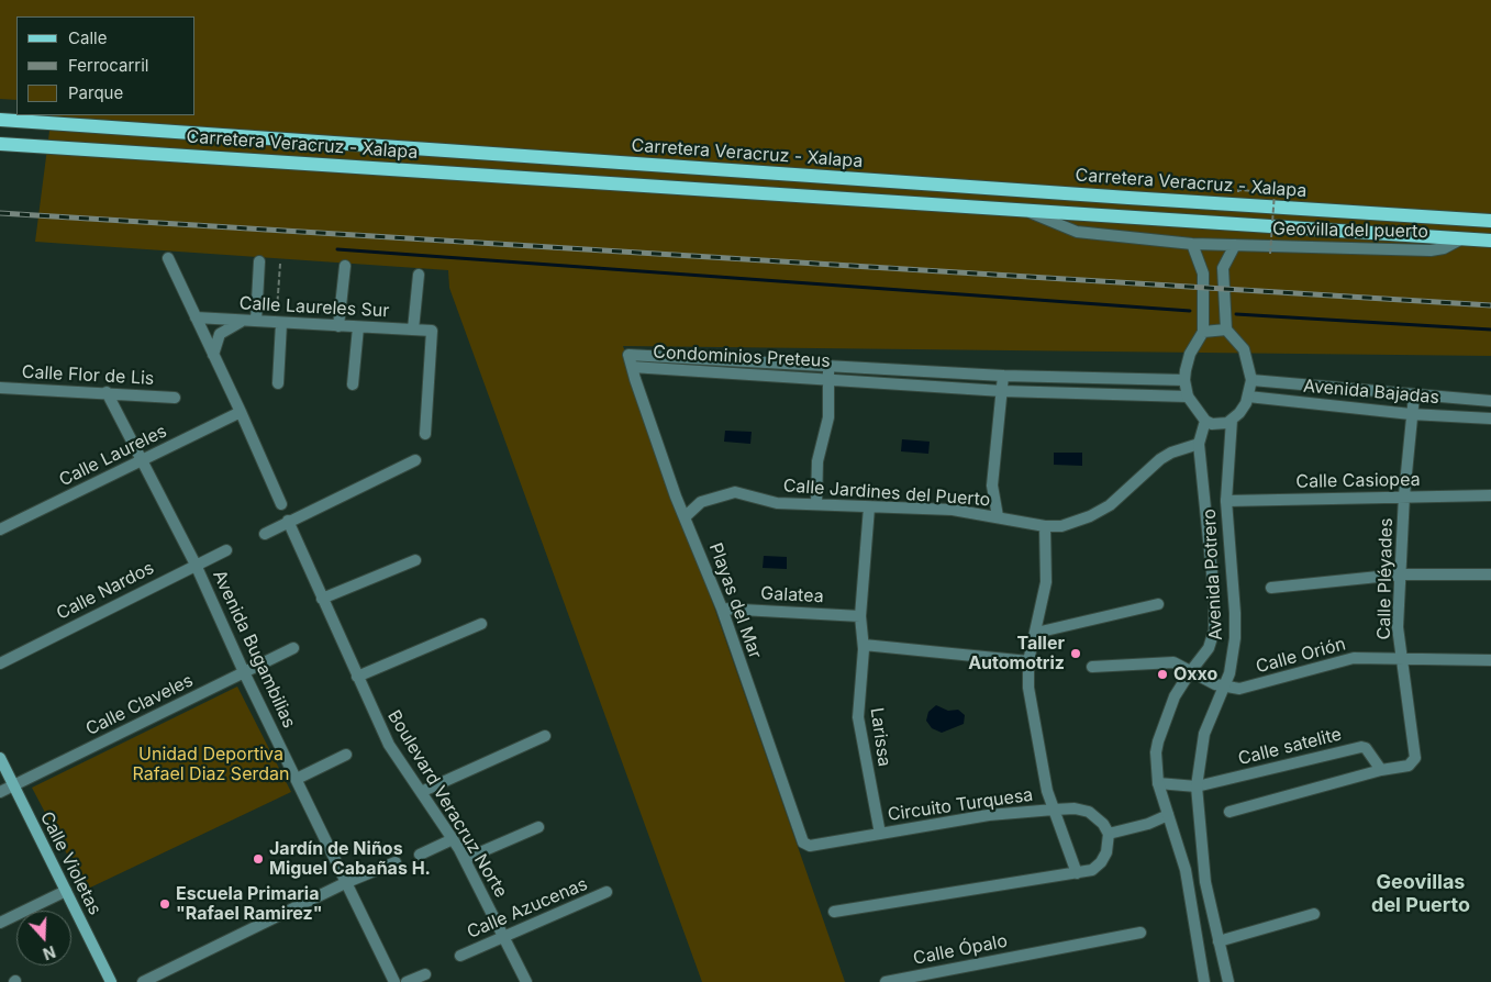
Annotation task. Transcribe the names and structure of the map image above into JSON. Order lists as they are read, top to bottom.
{
  "streets": {
    "main road": ["Carretera Veracruz - Xalapa", "Calle Violetas"],
    "street": [
      "Geovilla del puerto",
      "Calle Laureles Sur",
      "Condominios Preteus",
      "Calle Flor de Lis",
      "Avenida Bajadas",
      "Calle Laureles",
      "Calle Casiopea",
      "Calle Jardines del Puerto",
      "Avenida Potrero",
      "Calle Pléyades",
      "Calle Nardos",
      "Galatea",
      "Playas del Mar",
      "Avenida Bugambilias",
      "Calle Orión",
      "Calle Claveles",
      "Larissa",
      "Calle satelite",
      "Boulevard Veracruz Norte",
      "Circuito Turquesa",
      "Calle Azucenas",
      "Calle Ópalo"
    ]
  },
  "crossings": [
    ["Carretera Veracruz - Xalapa", "Geovilla del puerto"],
    ["Condominios Preteus", "Avenida Bajadas"],
    ["Condominios Preteus", "Avenida Potrero"],
    ["Condominios Preteus", "Playas del Mar"],
    ["Calle Flor de Lis", "Avenida Bugambilias"],
    ["Avenida Bajadas", "Avenida Potrero"],
    ["Avenida Bajadas", "Calle Pléyades"],
    ["Calle Laureles", "Avenida Bugambilias"],
    ["Calle Casiopea", "Avenida Potrero"],
    ["Calle Casiopea", "Calle Pléyades"],
    ["Calle Jardines del Puerto", "Avenida Potrero"],
    ["Calle Jardines del Puerto", "Playas del Mar"],
    ["Calle Jardines del Puerto", "Larissa"],
    ["Avenida Potrero", "Calle Orión"],
    ["Avenida Potrero", "Calle satelite"],
    ["Calle Pléyades", "Calle Orión"],
    ["Calle Pléyades", "Calle satelite"],
    ["Calle Nardos", "Avenida Bugambilias"],
    ["Galatea", "Playas del Mar"],
    ["Galatea", "Larissa"],
    ["Playas del Mar", "Circuito Turquesa"],
    ["Avenida Bugambilias", "Calle Claveles"],
    ["Calle Claveles", "Calle Violetas"],
    ["Larissa", "Circuito Turquesa"],
    ["Boulevard Veracruz Norte", "Calle Azucenas"]
  ],
  "districts": ["Geovillas del Puerto"],
  "parks": ["Unidad Deportiva Rafael Diaz Serdan"],
  "places": [
    "Taller Automotriz",
    "Oxxo",
    "Jardín de Niños Miguel Cabañas H.",
    "Escuela Primaria \"Rafael Ramirez\""
  ],
  "legend": ["Calle", "Ferrocarril", "Parque"],
  "north": "bottom"
}
